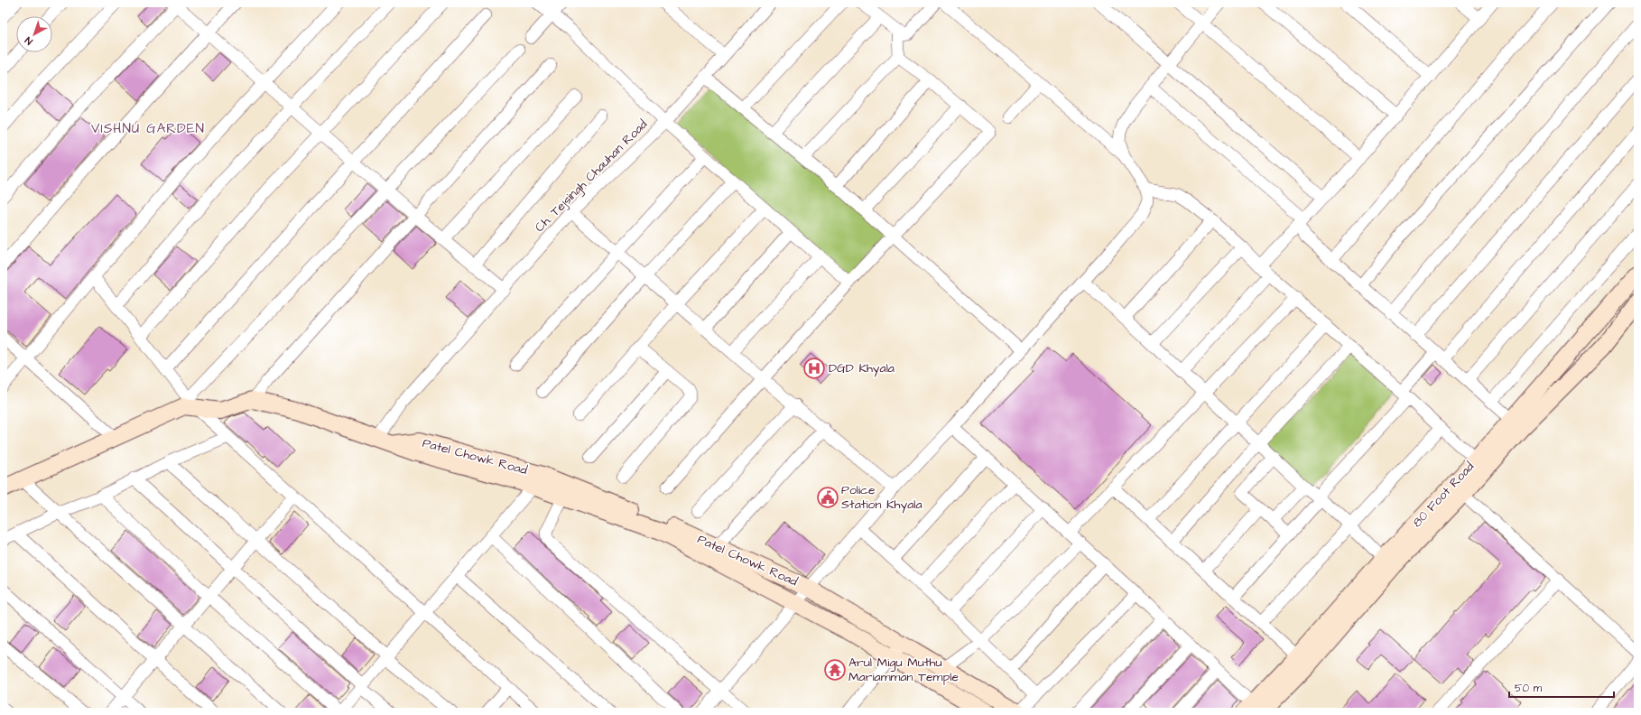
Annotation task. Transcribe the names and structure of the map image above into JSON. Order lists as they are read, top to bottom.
{
  "streets": {
    "street": ["Ch. Tejsingh Chauhan Road", "Patel Chowk Road", "80 Foot Road"]
  },
  "districts": ["VISHNU GARDEN"],
  "places": {
    "hospital": ["DGD Khyala"],
    "public building": ["Police Station Khyala"],
    "temple": ["Arul Migu Muthu Mariamman Temple"]
  },
  "scale_bar": "50 m",
  "north": "bottom left"
}
